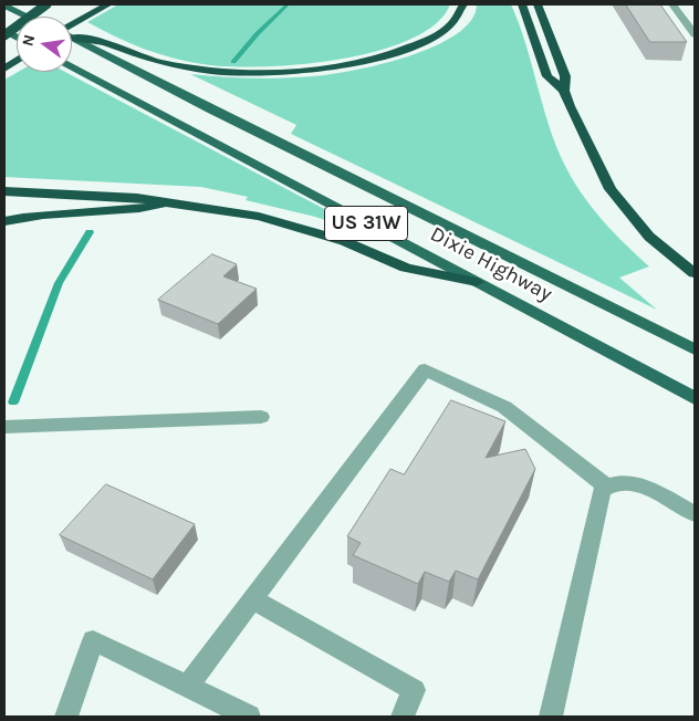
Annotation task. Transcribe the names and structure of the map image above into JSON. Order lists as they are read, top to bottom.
{
  "streets": {
    "main road": ["US 31W", "Dixie Highway"]
  },
  "north": "left"
}
